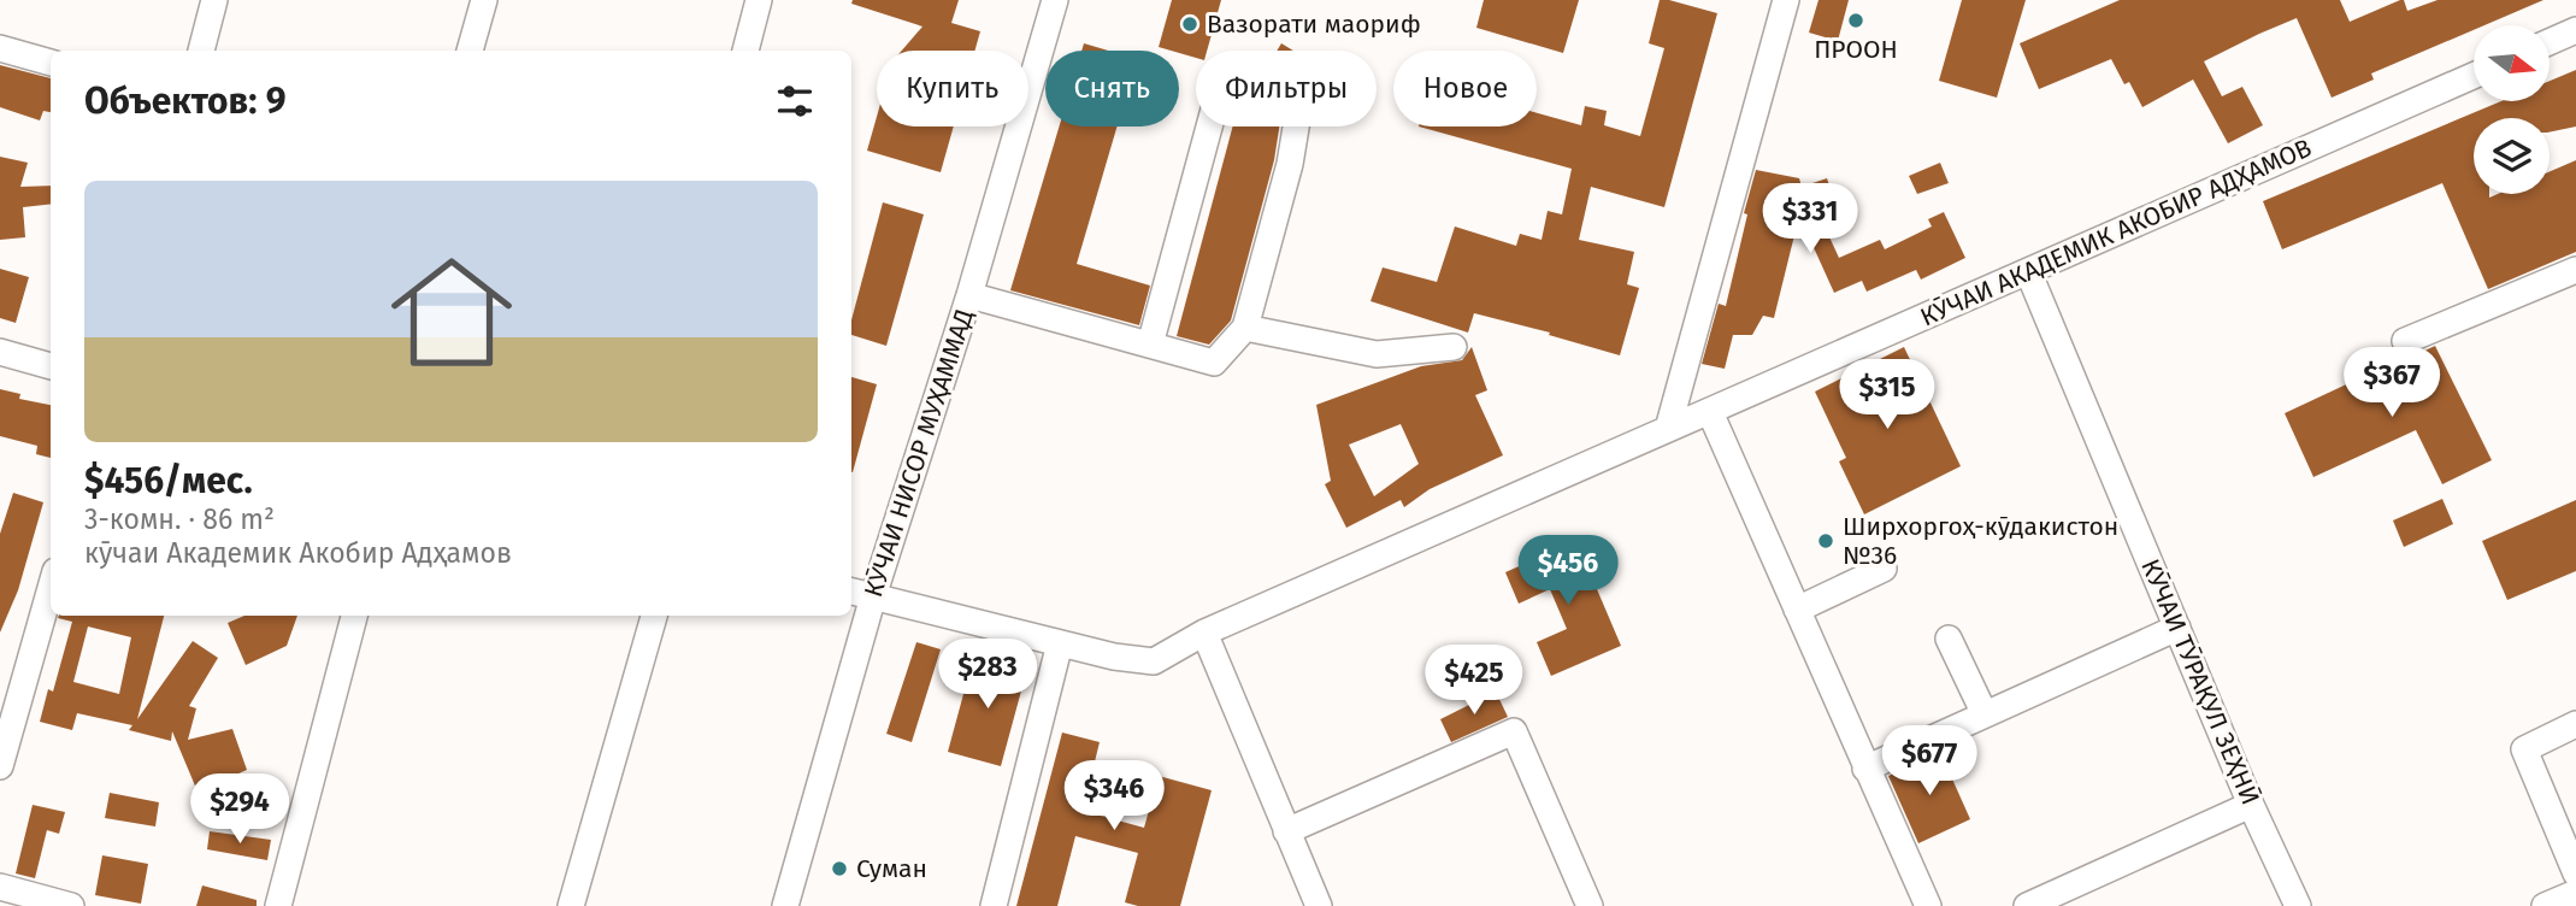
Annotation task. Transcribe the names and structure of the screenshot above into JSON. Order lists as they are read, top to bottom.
{
  "streets": {
    "street": ["КӮЧАИ АКАДЕМИК АКОБИР АДҲАМОВ", "КӮЧАИ НИСОР МУҲАММАД", "КӮЧАИ ТӮРАҚУЛ ЗЕҲНӢ"]
  },
  "crossings": [
    ["КӮЧАИ АКАДЕМИК АКОБИР АДҲАМОВ", "КӮЧАИ НИСОР МУҲАММАД"],
    ["КӮЧАИ АКАДЕМИК АКОБИР АДҲАМОВ", "КӮЧАИ ТӮРАҚУЛ ЗЕҲНӢ"]
  ],
  "places": [
    "ПРООН",
    "Вазорати маориф",
    "Ширхоргоҳ-кӯдакистон №36",
    "Суман"
  ],
  "north": "right",
  "page": {
    "chip": [
      "Купить",
      "Снять",
      "Фильтры",
      "Новое"
    ],
    "heading": "Объектов: 9",
    "list": [
      {
        "name": "$456/мес.",
        "note": "3-комн. · 86 m² · кӯчаи Академик Акобир Адҳамов"
      }
    ],
    "price": [
      "$331",
      "$367",
      "$315",
      "$456",
      "$283",
      "$425",
      "$677",
      "$346",
      "$294"
    ]
  }
}
